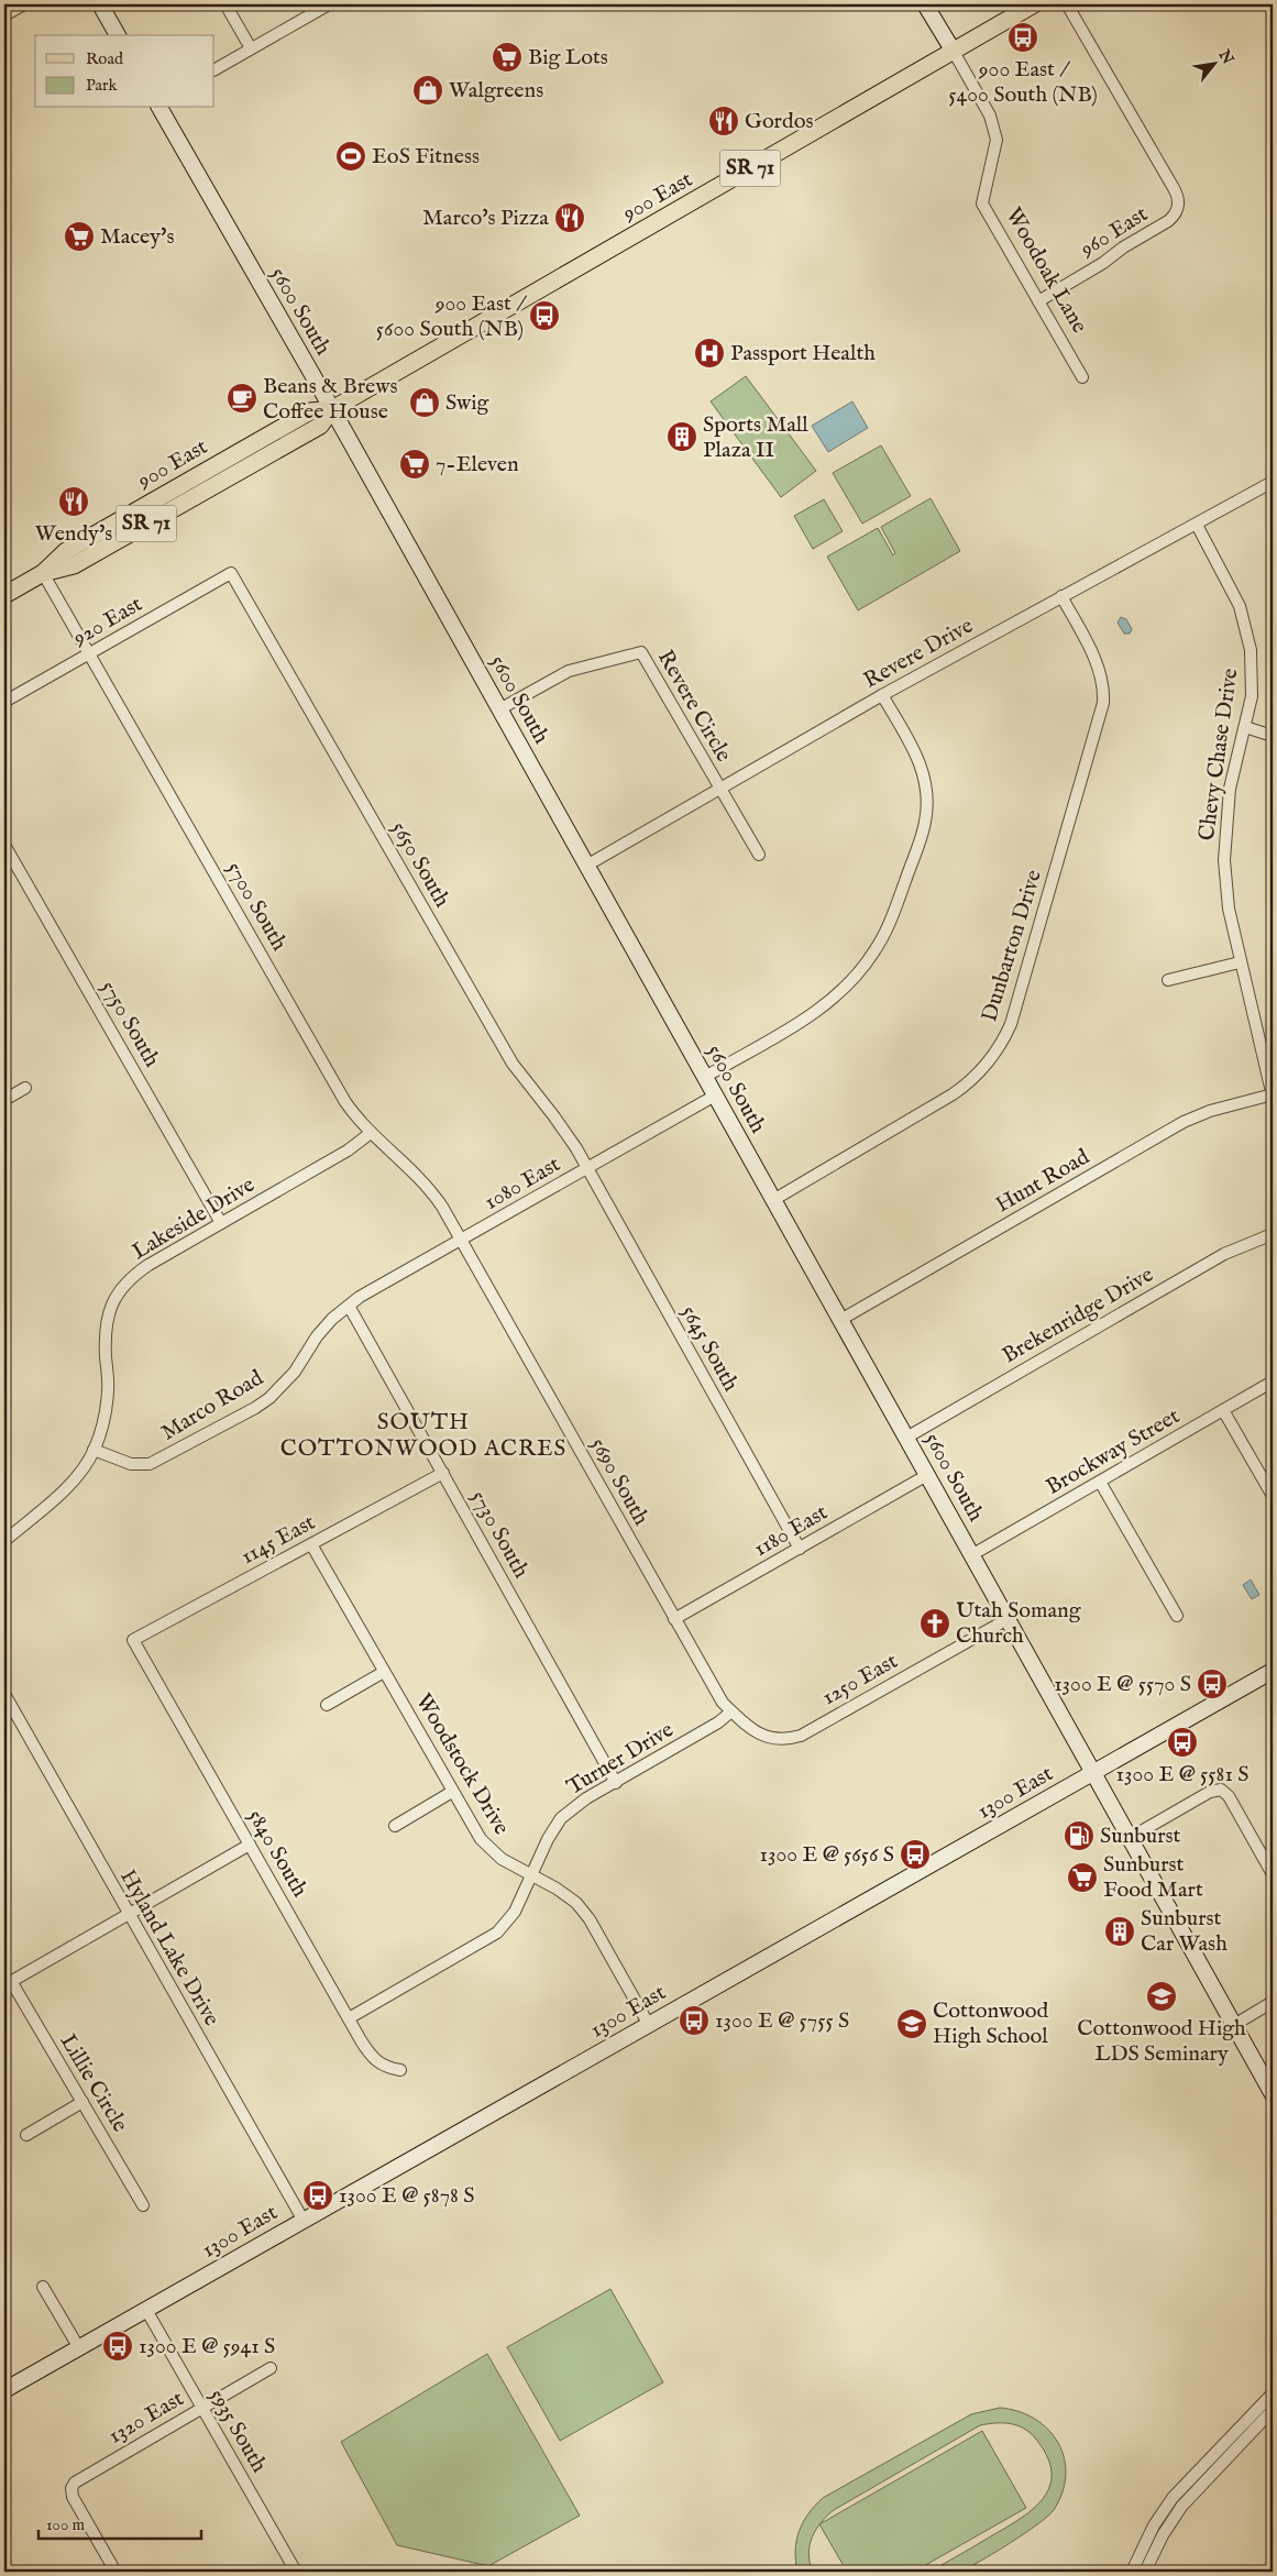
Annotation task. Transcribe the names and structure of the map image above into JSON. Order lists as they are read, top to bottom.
{
  "streets": {
    "main road": [
      "SR 71",
      "900 East",
      "Woodoak Lane",
      "5600 South",
      "1300 East"
    ],
    "street": [
      "960 East",
      "920 East",
      "Revere Drive",
      "Revere Circle",
      "Chevy Chase Drive",
      "5650 South",
      "5700 South",
      "Dunbarton Drive",
      "5750 South",
      "Hunt Road",
      "1080 East",
      "Lakeside Drive",
      "Brekenridge Drive",
      "5645 South",
      "Marco Road",
      "Brockway Street",
      "5690 South",
      "1180 East",
      "5730 South",
      "1145 East",
      "1250 East",
      "Turner Drive",
      "Woodstock Drive",
      "5840 South",
      "Hyland Lake Drive",
      "Lillie Circle",
      "1320 East",
      "5935 South"
    ]
  },
  "crossings": [
    ["900 East", "Woodoak Lane"],
    ["900 East", "5600 South"],
    ["900 East", "5700 South"],
    ["960 East", "Woodoak Lane"],
    ["5600 South", "Revere Drive"],
    ["5600 South", "Revere Circle"],
    ["5600 South", "Dunbarton Drive"],
    ["5600 South", "Hunt Road"],
    ["5600 South", "1080 East"],
    ["5600 South", "Brekenridge Drive"],
    ["5600 South", "Brockway Street"],
    ["5600 South", "1180 East"],
    ["5600 South", "1250 East"],
    ["5600 South", "1300 East"],
    ["920 East", "5650 South"],
    ["920 East", "5700 South"],
    ["Revere Drive", "Revere Circle"],
    ["Revere Drive", "Chevy Chase Drive"],
    ["Revere Drive", "Dunbarton Drive"],
    ["Chevy Chase Drive", "Hunt Road"],
    ["5650 South", "1080 East"],
    ["5650 South", "5645 South"],
    ["5700 South", "1080 East"],
    ["5700 South", "Lakeside Drive"],
    ["5700 South", "5690 South"],
    ["5750 South", "Lakeside Drive"],
    ["1080 East", "5645 South"],
    ["1080 East", "Marco Road"],
    ["1080 East", "5690 South"],
    ["1080 East", "5730 South"],
    ["Lakeside Drive", "Marco Road"],
    ["5645 South", "1180 East"],
    ["Marco Road", "5730 South"],
    ["5690 South", "1180 East"],
    ["5690 South", "1250 East"],
    ["5690 South", "Turner Drive"],
    ["5730 South", "1145 East"],
    ["5730 South", "Turner Drive"],
    ["1145 East", "Woodstock Drive"],
    ["1145 East", "5840 South"],
    ["1250 East", "Turner Drive"],
    ["Turner Drive", "Woodstock Drive"],
    ["Turner Drive", "5840 South"],
    ["Woodstock Drive", "1300 East"],
    ["1300 East", "Hyland Lake Drive"],
    ["1300 East", "5935 South"],
    ["1320 East", "5935 South"]
  ],
  "districts": ["SOUTH COTTONWOOD ACRES"],
  "places": {
    "bus stop": [
      "900 East / 5400 South (NB)",
      "900 East / 5600 South (NB)",
      "1300 E @ 5570 S",
      "1300 E @ 5581 S",
      "1300 E @ 5656 S",
      "1300 E @ 5755 S",
      "1300 E @ 5878 S",
      "1300 E @ 5941 S"
    ],
    "supermarket": [
      "Big Lots",
      "Macey's",
      "7-Eleven",
      "Sunburst Food Mart"
    ],
    "shop": ["Walgreens", "Swig"],
    "restaurant": ["Gordos", "Marco's Pizza", "Wendy's"],
    "sports": ["EoS Fitness"],
    "hospital": ["Passport Health"],
    "cafe": ["Beans & Brews Coffee House"],
    "building": ["Sports Mall Plaza II", "Sunburst Car Wash"],
    "church": ["Utah Somang Church"],
    "fuel station": ["Sunburst"],
    "school or university": ["Cottonwood High LDS Seminary", "Cottonwood High School"]
  },
  "legend": ["Road", "Park"],
  "scale_bar": "100 m",
  "north": "top right"
}
